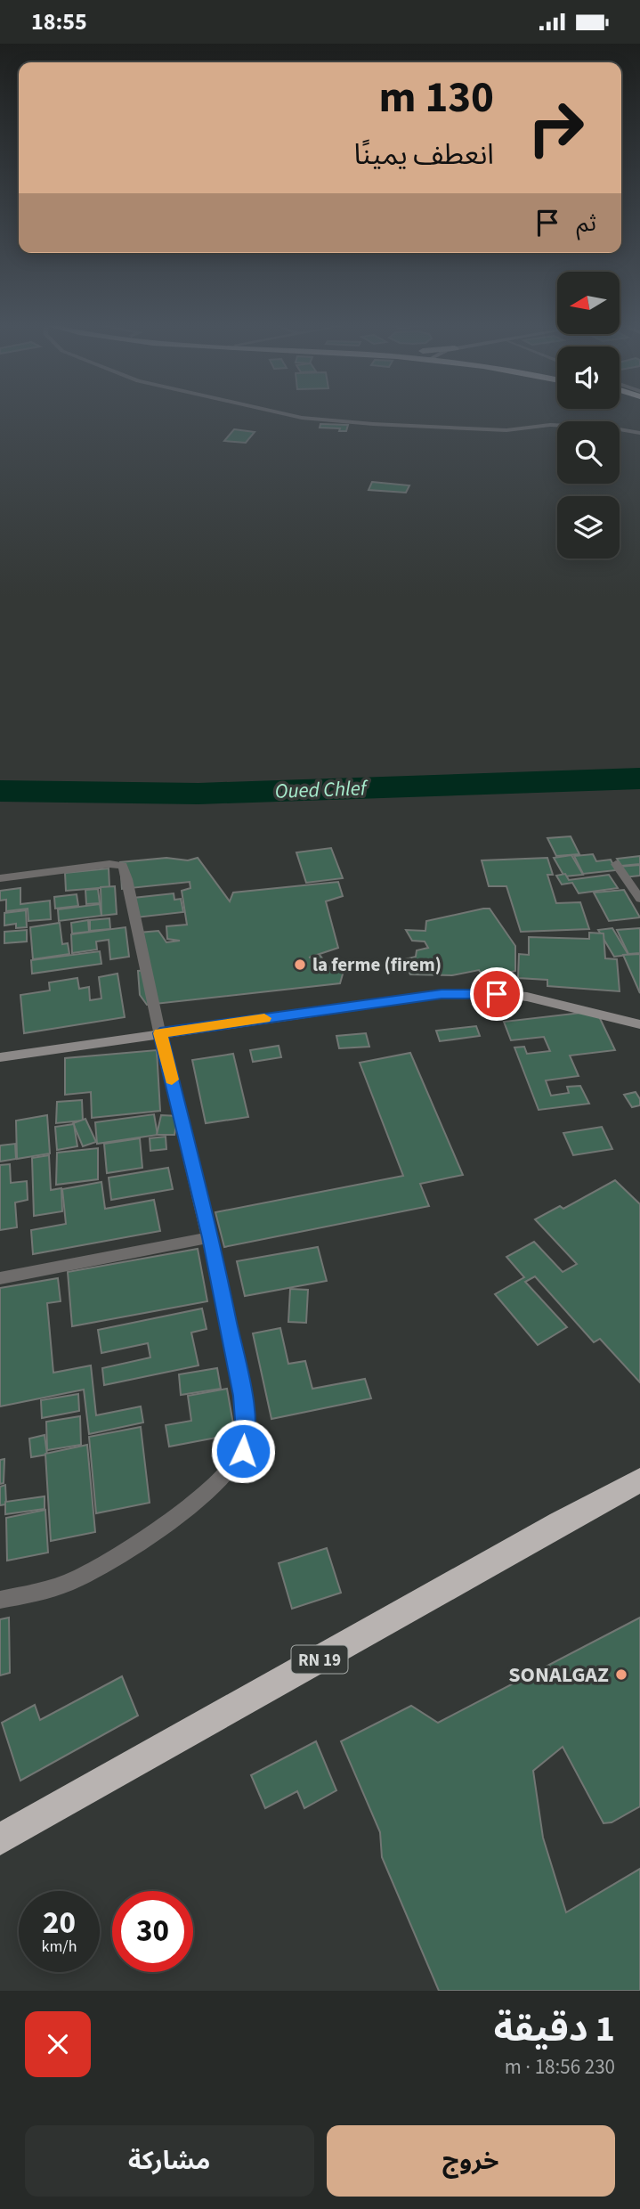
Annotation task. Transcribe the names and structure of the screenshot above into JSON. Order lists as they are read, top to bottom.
{
  "streets": {
    "highway": ["RN 19"]
  },
  "water": ["Oued Chlef"],
  "places": ["la ferme (firem)", "SONALGAZ"],
  "north": "left",
  "page": {
    "status": "18:55",
    "turn": ["130 m", "انعطف يمينًا"],
    "then": "ثم",
    "speed": "20 km/h",
    "limit": "30",
    "heading": ["1 دقيقة", "230 m · 18:56"],
    "buttons": ["خروج", "مشاركة"]
  }
}
